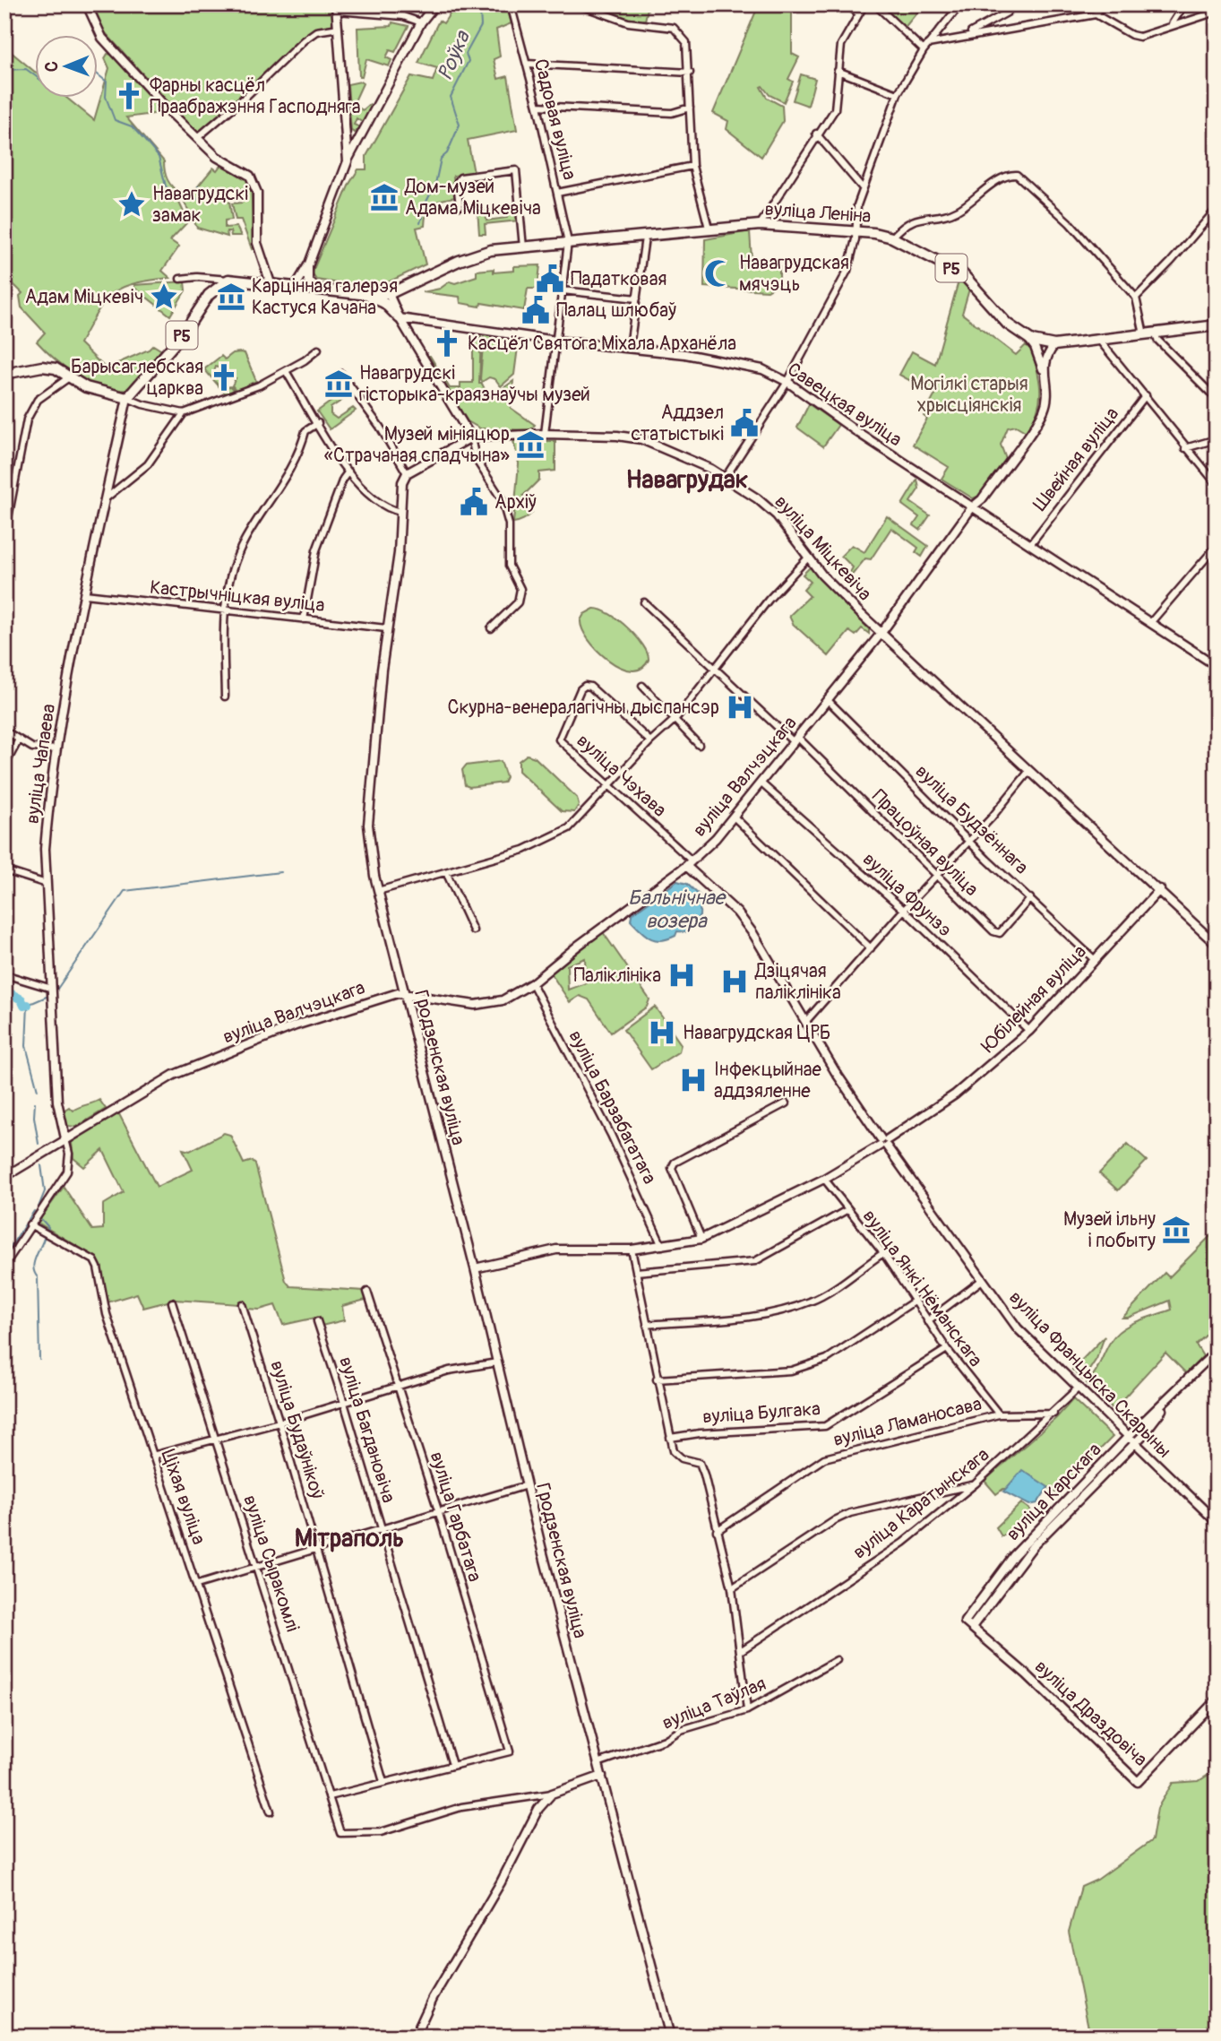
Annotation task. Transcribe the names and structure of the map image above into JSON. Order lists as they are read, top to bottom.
{
  "streets": {
    "main road": ["вуліца Леніна", "Р5"],
    "street": [
      "Садовая вуліца",
      "Савецкая вуліца",
      "Швейная вуліца",
      "вуліца Міцкевіча",
      "Кастрычніцкая вуліца",
      "вуліца Чапаева",
      "вуліца Чэхава",
      "вуліца Валчэцкага",
      "вуліца Будзённага",
      "Працоўная вуліца",
      "вуліца Фрунзэ",
      "Юбілейная вуліца",
      "Гродзенская вуліца",
      "вуліца Барзабагатага",
      "вуліца Янкі Нёманскага",
      "вуліца Францыска Скарыны",
      "вуліца Булгака",
      "вуліца Ламаносава",
      "вуліца Будаўнікоў",
      "вуліца Багдановіча",
      "вуліца Карскага",
      "Ціхая вуліца",
      "вуліца Каратынскага",
      "вуліца Гарбатага",
      "вуліца Сыракомлі",
      "вуліца Таўлая",
      "вуліца Драздовіча"
    ]
  },
  "crossings": [
    ["Садовая вуліца", "вуліца Леніна"],
    ["Садовая вуліца", "Савецкая вуліца"],
    ["Садовая вуліца", "вуліца Міцкевіча"],
    ["вуліца Леніна", "Р5"],
    ["вуліца Леніна", "вуліца Валчэцкага"],
    ["Р5", "вуліца Чапаева"],
    ["Савецкая вуліца", "Швейная вуліца"],
    ["Савецкая вуліца", "вуліца Валчэцкага"],
    ["вуліца Міцкевіча", "вуліца Валчэцкага"],
    ["вуліца Міцкевіча", "Юбілейная вуліца"],
    ["Кастрычніцкая вуліца", "вуліца Чапаева"],
    ["Кастрычніцкая вуліца", "Гродзенская вуліца"],
    ["вуліца Чапаева", "вуліца Валчэцкага"],
    ["вуліца Чэхава", "вуліца Валчэцкага"],
    ["вуліца Чэхава", "вуліца Францыска Скарыны"],
    ["вуліца Валчэцкага", "вуліца Будзённага"],
    ["вуліца Валчэцкага", "Працоўная вуліца"],
    ["вуліца Валчэцкага", "вуліца Фрунзэ"],
    ["вуліца Валчэцкага", "Гродзенская вуліца"],
    ["вуліца Валчэцкага", "вуліца Барзабагатага"],
    ["вуліца Валчэцкага", "вуліца Францыска Скарыны"],
    ["вуліца Будзённага", "Працоўная вуліца"],
    ["вуліца Будзённага", "Юбілейная вуліца"],
    ["вуліца Фрунзэ", "Юбілейная вуліца"],
    ["Юбілейная вуліца", "Гродзенская вуліца"],
    ["Юбілейная вуліца", "вуліца Барзабагатага"],
    ["Юбілейная вуліца", "вуліца Янкі Нёманскага"],
    ["Юбілейная вуліца", "вуліца Францыска Скарыны"],
    ["Гродзенская вуліца", "вуліца Таўлая"],
    ["вуліца Янкі Нёманскага", "вуліца Булгака"],
    ["вуліца Янкі Нёманскага", "вуліца Ламаносава"],
    ["вуліца Францыска Скарыны", "вуліца Карскага"],
    ["вуліца Францыска Скарыны", "вуліца Каратынскага"],
    ["вуліца Ламаносава", "вуліца Каратынскага"],
    ["вуліца Багдановіча", "вуліца Гарбатага"],
    ["вуліца Карскага", "вуліца Драздовіча"]
  ],
  "districts": ["Навагрудак", "Мітраполь"],
  "water": ["Роўка", "Бальнічнае возера"],
  "parks": ["Могілкі старыя хрысціянскія"],
  "places": {
    "church": ["Фарны касцёл Праабражэння Гасподняга", "Касцёл Святога Міхала Арханёла", "Барысаглебская царква"],
    "museum": [
      "Дом-музей Адама Міцкевіча",
      "Карцінная галерэя Кастуся Качана",
      "Навагрудскі гісторыка-краязнаўчы музей",
      "Музей мініяцюр «Страчаная спадчына»",
      "Музей ільну і побыту"
    ],
    "place": ["Навагрудскі замак", "Адам Міцкевіч"],
    "mosque": ["Навагрудская мячэць"],
    "public building": [
      "Падатковая",
      "Палац шлюбаў",
      "Аддзел статыстыкі",
      "Архіў"
    ],
    "hospital": [
      "Скурна-венералагічны дыспансэр",
      "Паліклініка",
      "Дзіцячая паліклініка",
      "Навагрудская ЦРБ",
      "Інфекцыйнае аддзяленне"
    ]
  },
  "north": "left"
}
